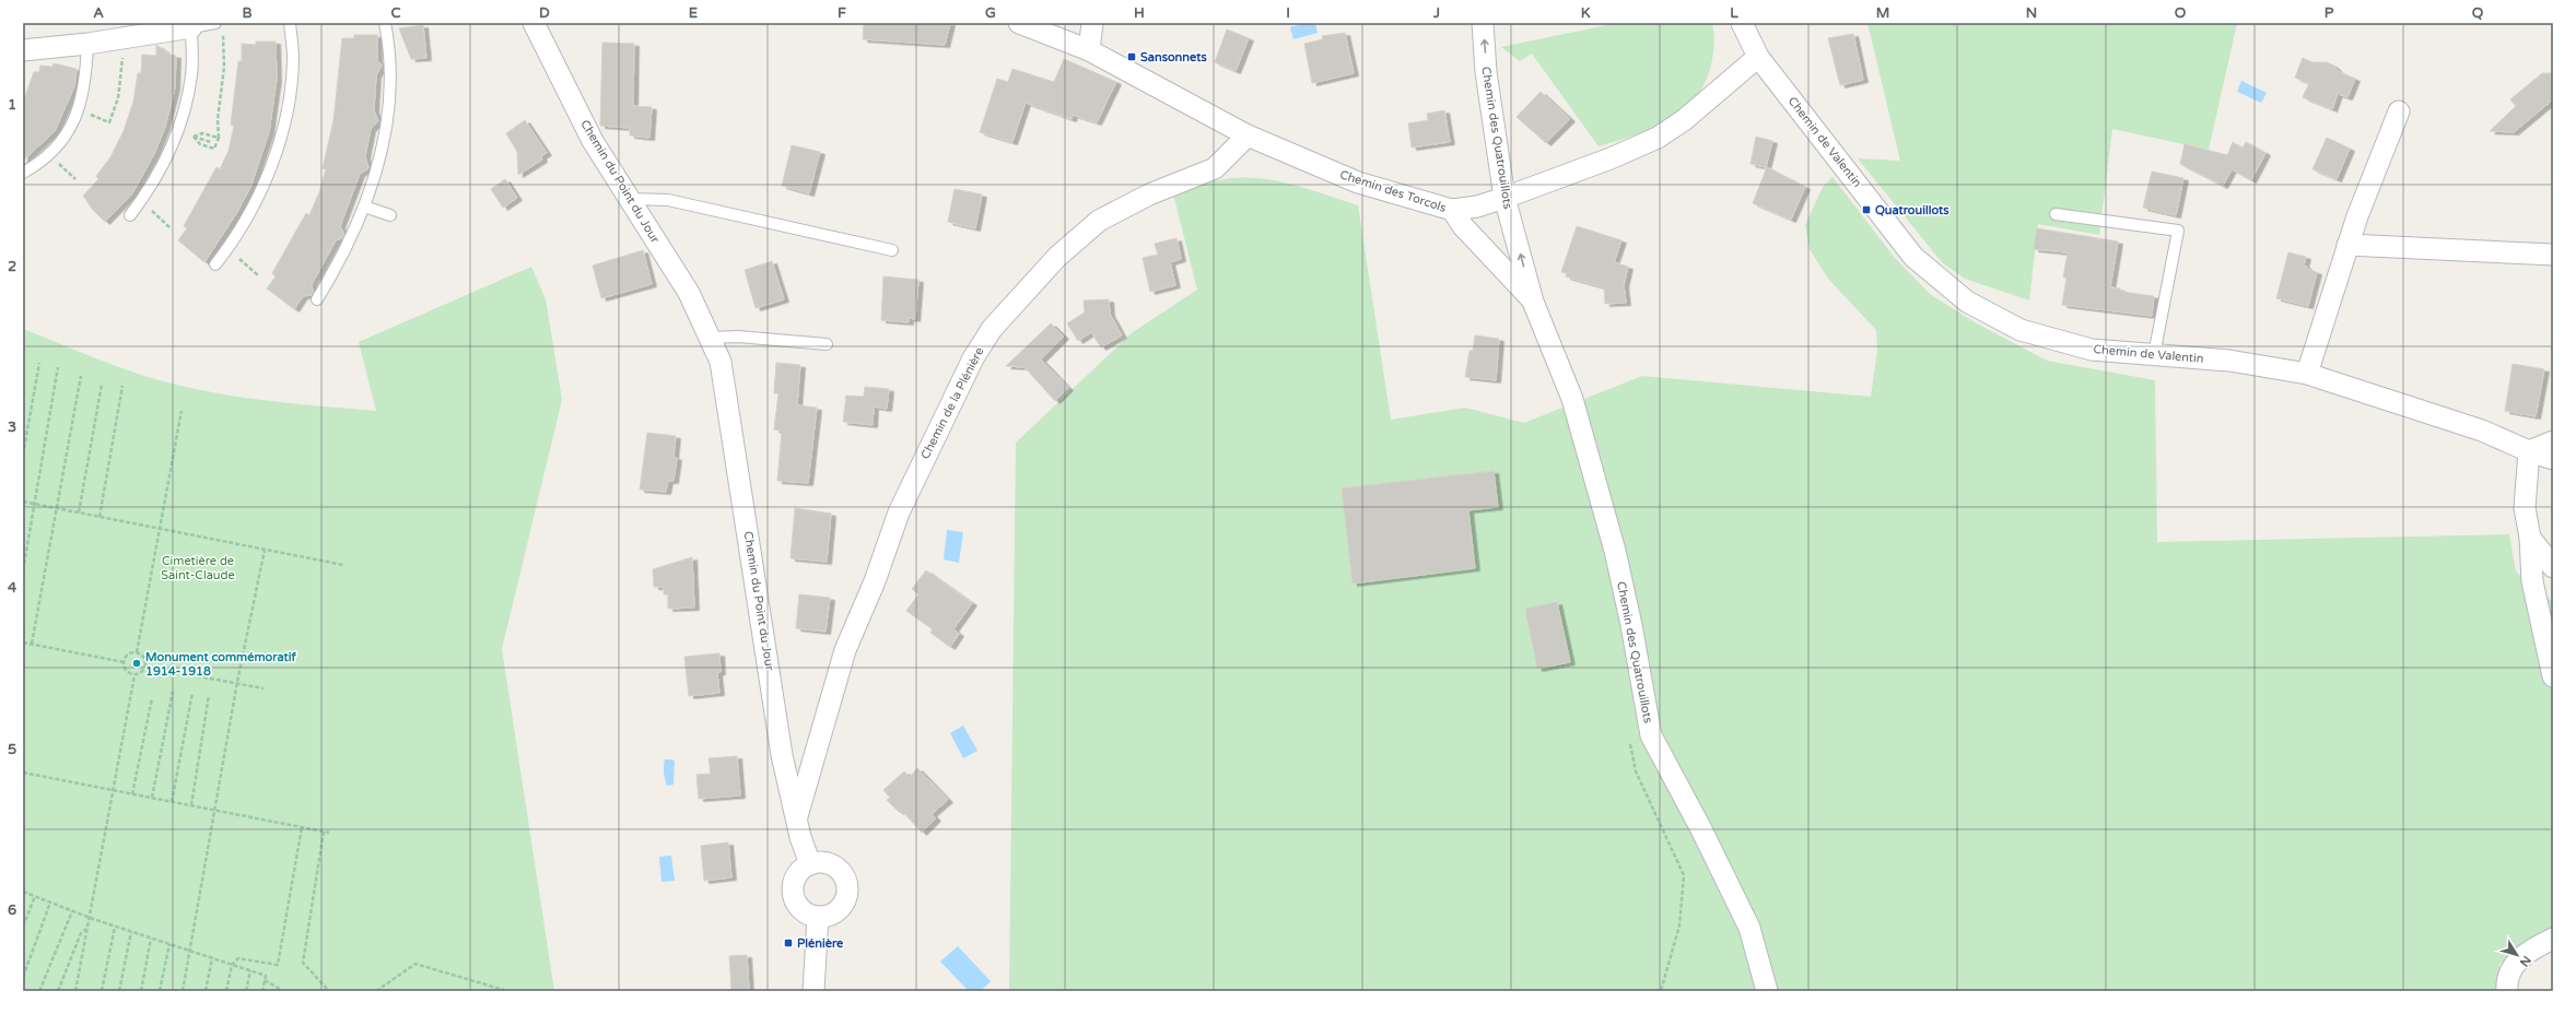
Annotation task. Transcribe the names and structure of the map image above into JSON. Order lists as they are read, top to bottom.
{
  "streets": {
    "street": [
      "Chemin des Quatrouillots",
      "Chemin de Valentin",
      "Chemin du Point du Jour",
      "Chemin des Torcols",
      "Chemin de la Plénière"
    ]
  },
  "crossings": [
    ["Chemin des Quatrouillots", "Chemin des Torcols"],
    ["Chemin de Valentin", "Chemin des Torcols"],
    ["Chemin du Point du Jour", "Chemin de la Plénière"],
    ["Chemin des Torcols", "Chemin de la Plénière"]
  ],
  "parks": ["Cimetière de Saint-Claude"],
  "places": {
    "transit": ["Sansonnets", "Quatrouillots", "Plénière"],
    "other": ["Monument commémoratif 1914-1918"]
  },
  "north": "bottom right",
  "grid": {
    "columns": [
      "A",
      "B",
      "C",
      "D",
      "E",
      "F",
      "G",
      "H",
      "I",
      "J",
      "K",
      "L",
      "M",
      "N",
      "O",
      "P",
      "Q"
    ],
    "rows": [
      "1",
      "2",
      "3",
      "4",
      "5",
      "6"
    ]
  }
}
